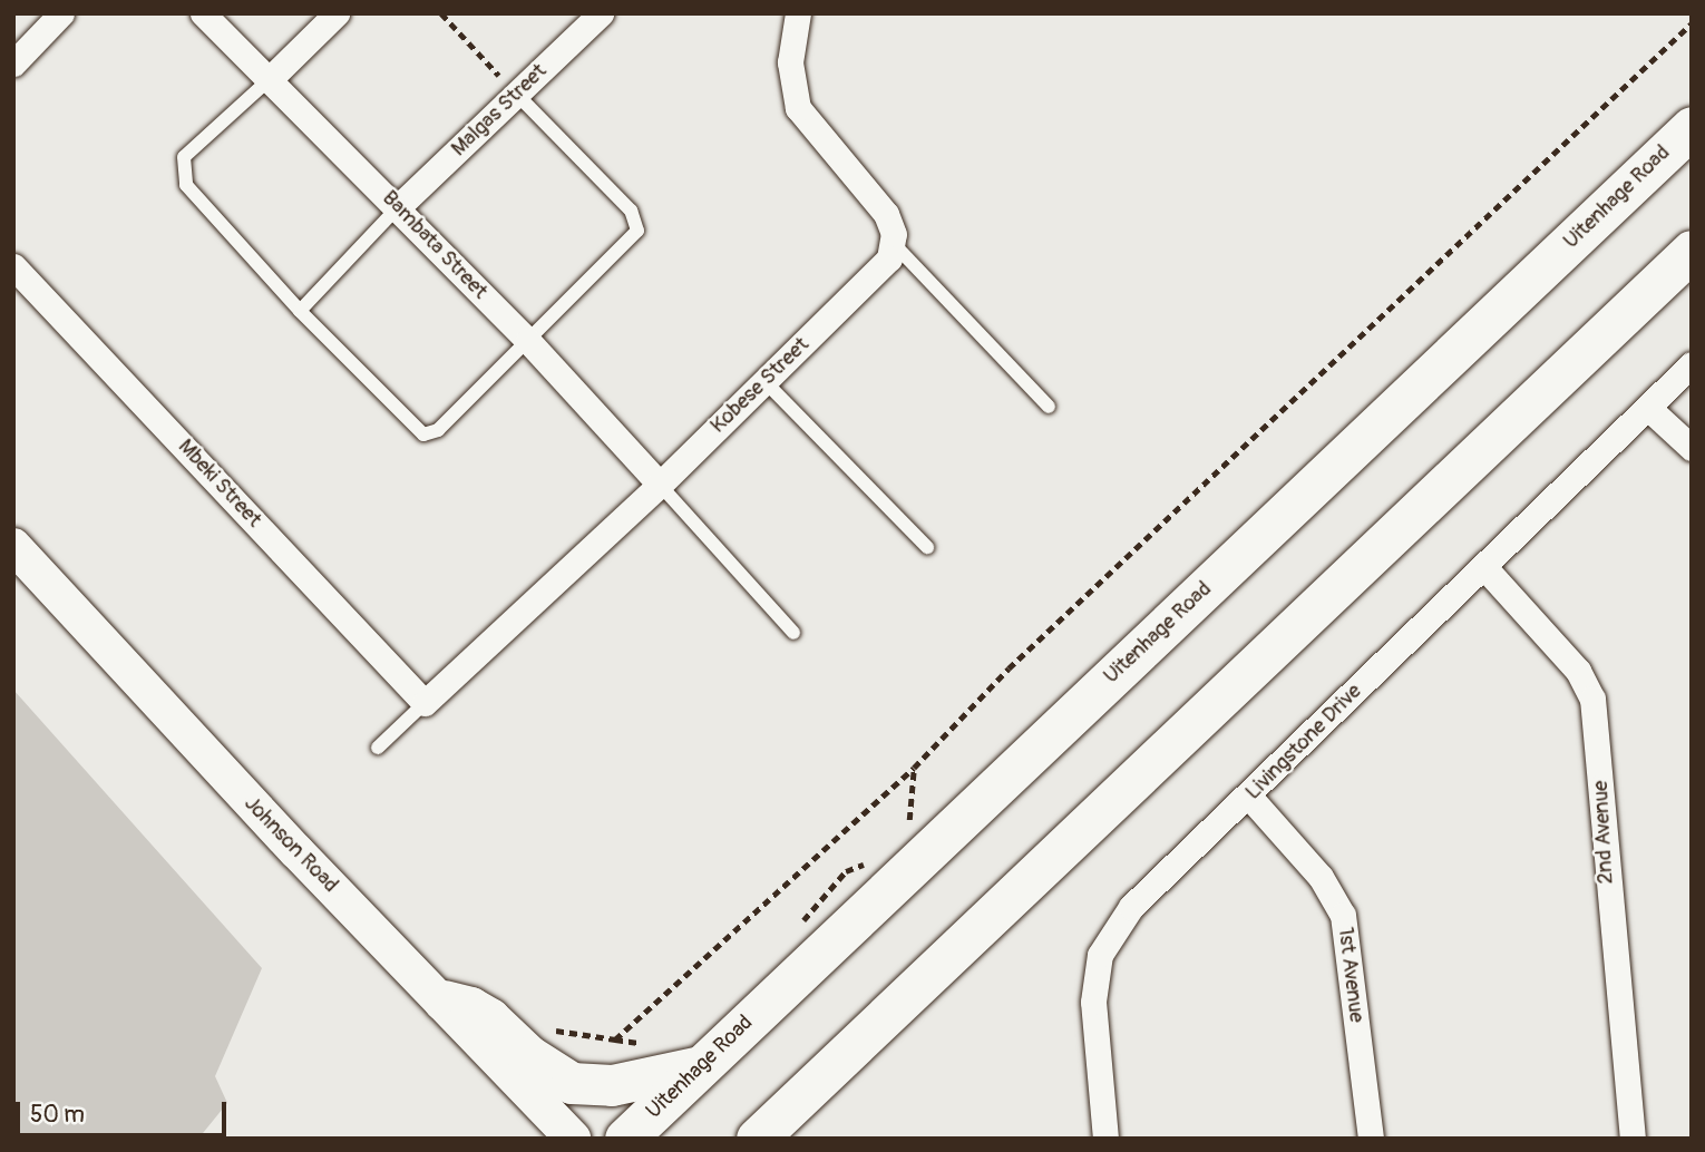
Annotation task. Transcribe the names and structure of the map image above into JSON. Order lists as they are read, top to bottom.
{
  "streets": {
    "main road": ["Uitenhage Road"],
    "street": [
      "Malgas Street",
      "Bambata Street",
      "Kobese Street",
      "Mbeki Street",
      "Livingstone Drive",
      "2nd Avenue",
      "Johnson Road",
      "1st Avenue"
    ]
  },
  "crossings": [
    ["Malgas Street", "Bambata Street"],
    ["Bambata Street", "Kobese Street"],
    ["Kobese Street", "Mbeki Street"],
    ["Livingstone Drive", "2nd Avenue"],
    ["Livingstone Drive", "1st Avenue"]
  ],
  "scale_bar": "50 m"
}
